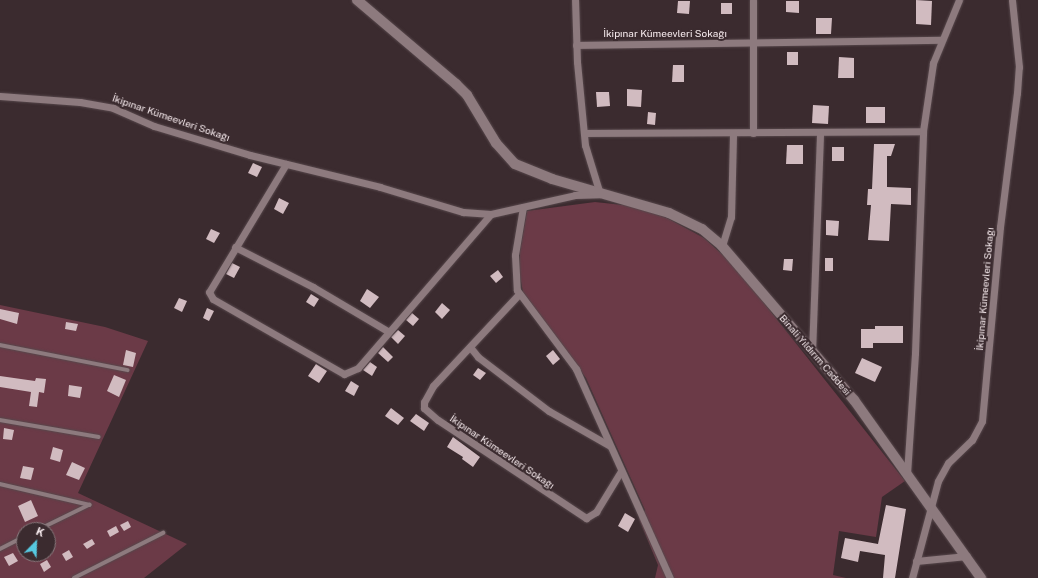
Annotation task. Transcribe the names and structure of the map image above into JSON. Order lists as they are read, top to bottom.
{
  "streets": {
    "street": ["İkipınar Kümeevleri Sokağı", "Binali Yıldırım Caddesi"]
  },
  "crossings": [
    ["İkipınar Kümeevleri Sokağı", "Binali Yıldırım Caddesi"]
  ],
  "north": "top right"
}
